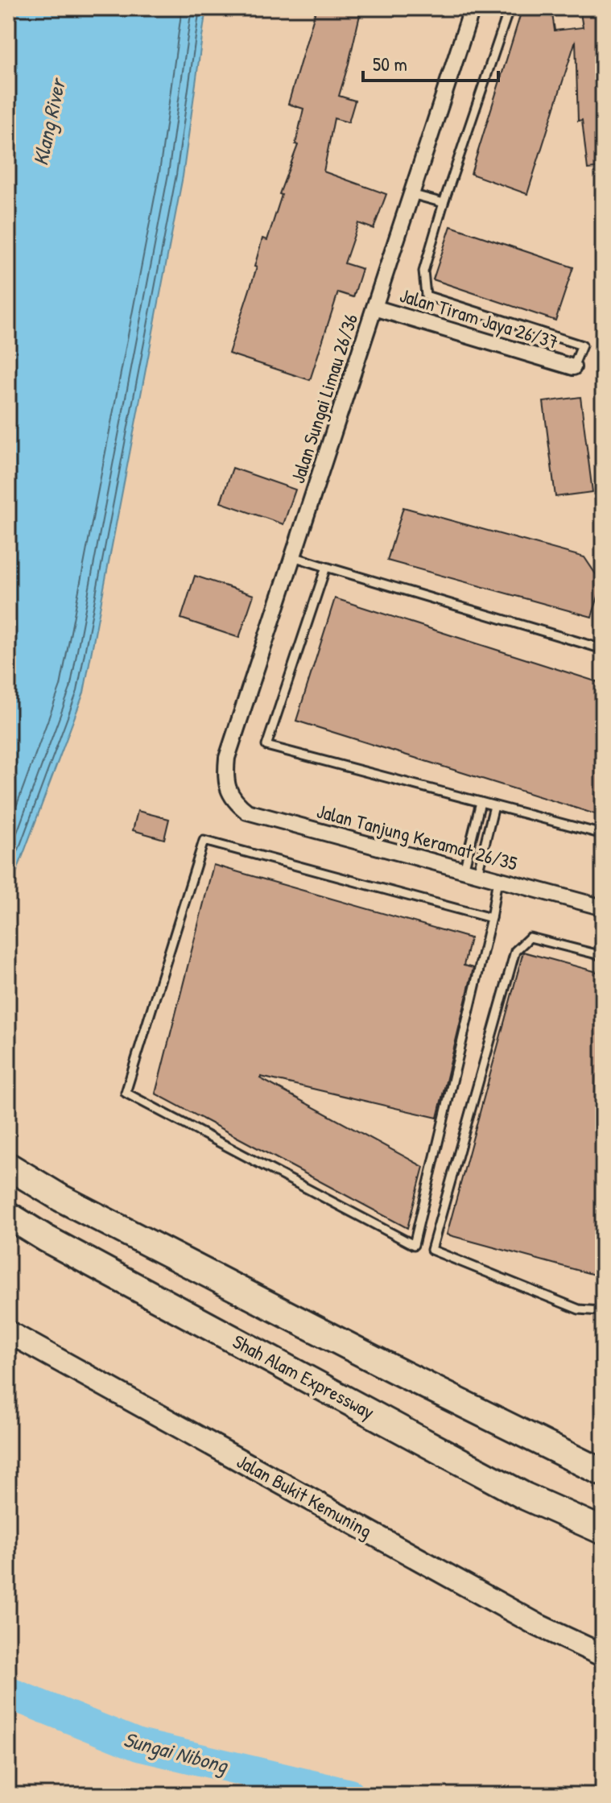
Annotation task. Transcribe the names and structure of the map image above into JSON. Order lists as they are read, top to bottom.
{
  "streets": {
    "highway": ["Shah Alam Expressway"],
    "main road": ["Jalan Bukit Kemuning"],
    "street": ["Jalan Tiram Jaya 26/37", "Jalan Sungai Limau 26/36", "Jalan Tanjung Keramat 26/35"]
  },
  "crossings": [
    ["Jalan Tiram Jaya 26/37", "Jalan Sungai Limau 26/36"],
    ["Jalan Sungai Limau 26/36", "Jalan Tanjung Keramat 26/35"]
  ],
  "water": ["Klang River", "Sungai Nibong"],
  "scale_bar": "50 m"
}
